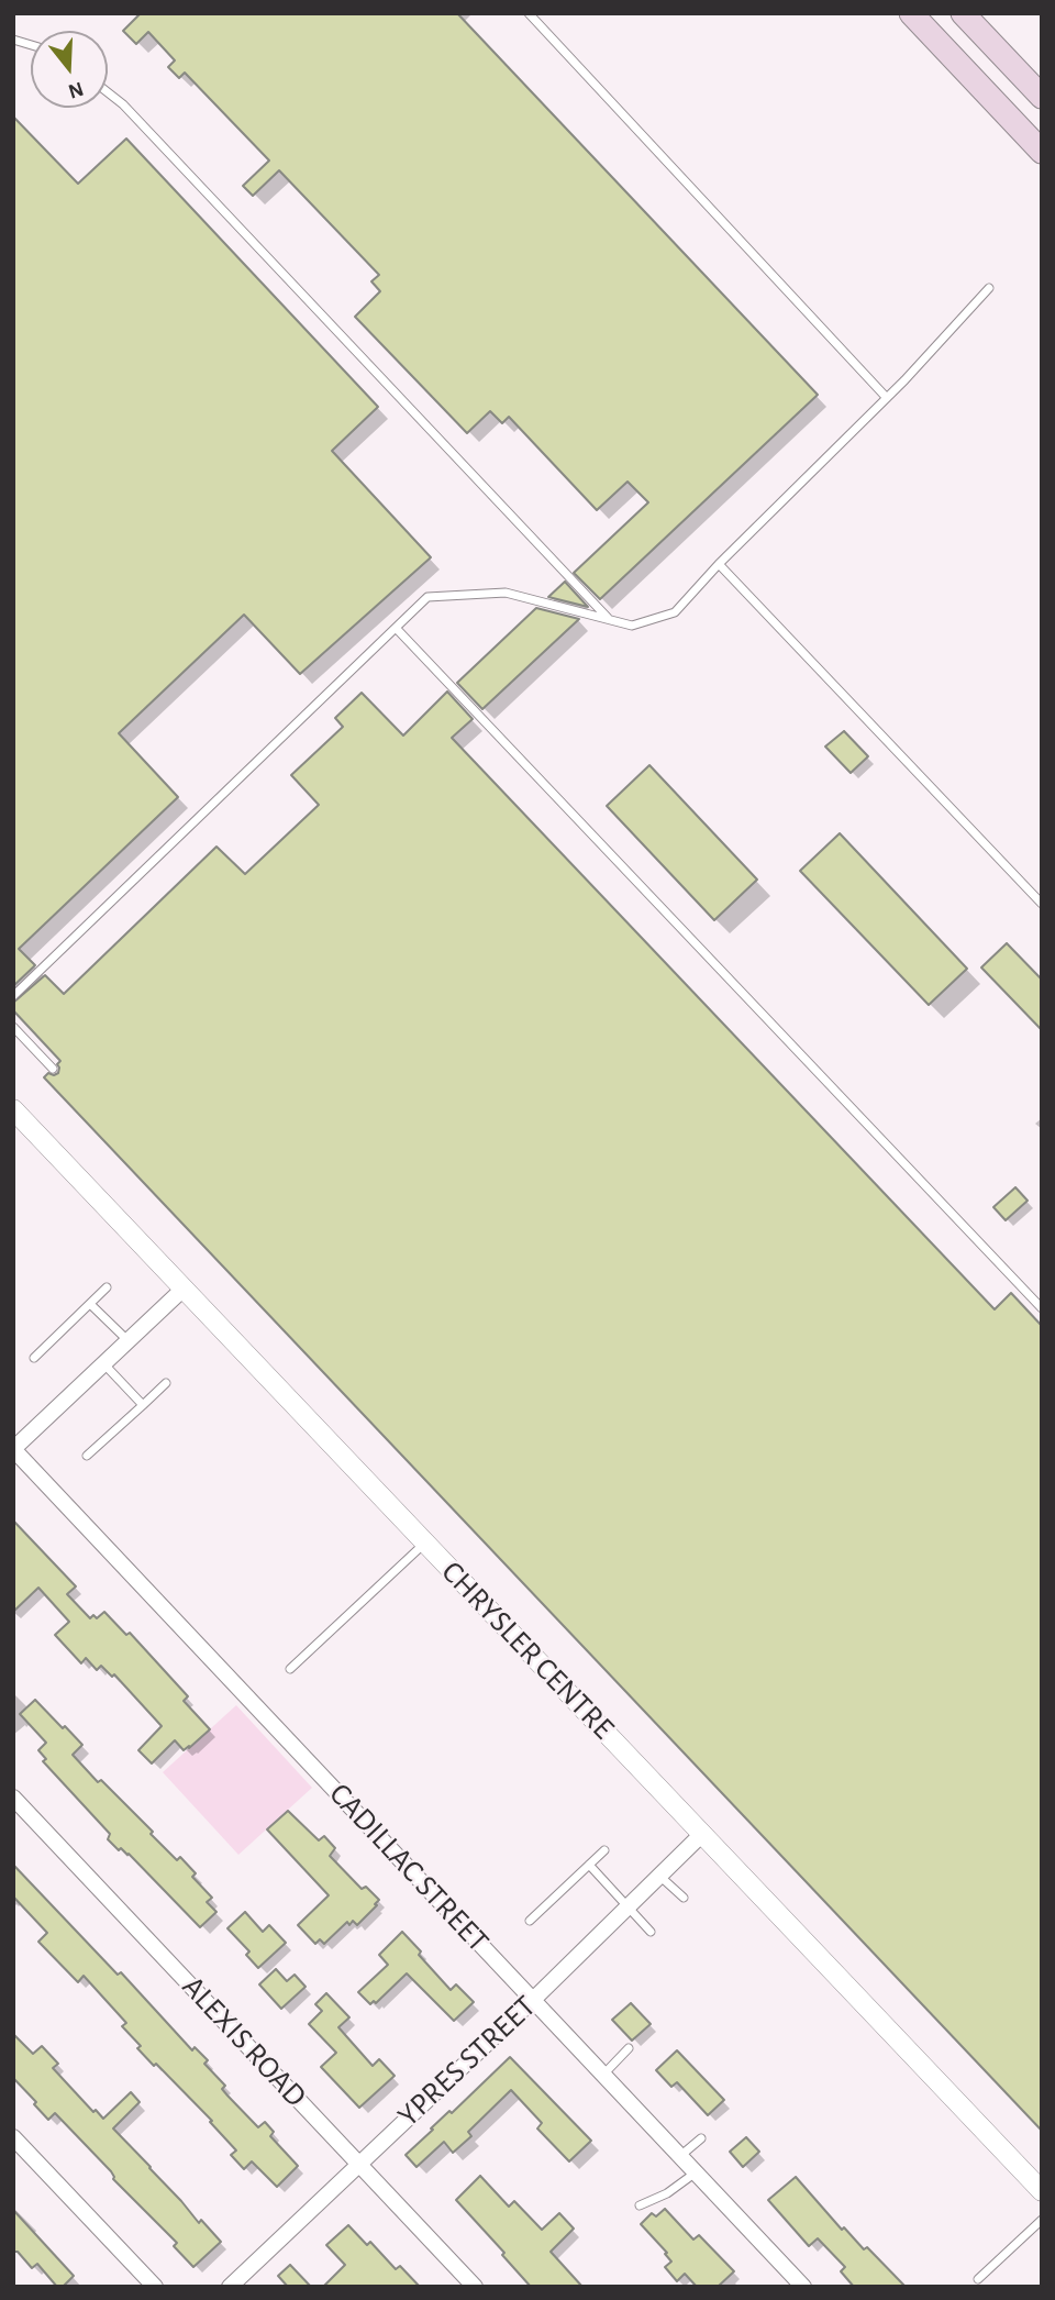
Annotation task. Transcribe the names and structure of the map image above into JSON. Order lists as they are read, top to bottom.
{
  "streets": {
    "street": [
      "CHRYSLER CENTRE",
      "CADILLAC STREET",
      "ALEXIS ROAD",
      "YPRES STREET"
    ]
  },
  "crossings": [
    ["CHRYSLER CENTRE", "YPRES STREET"],
    ["CADILLAC STREET", "YPRES STREET"],
    ["ALEXIS ROAD", "YPRES STREET"]
  ],
  "north": "bottom"
}
